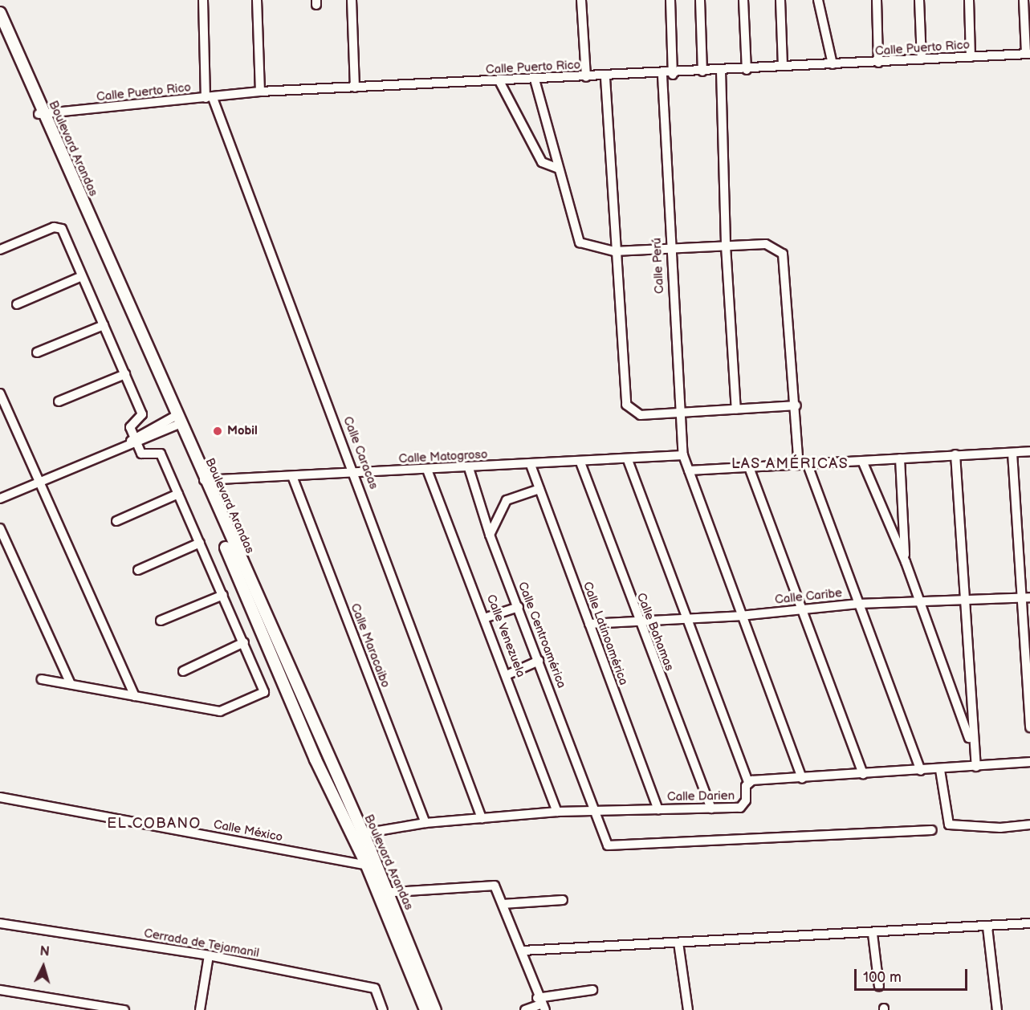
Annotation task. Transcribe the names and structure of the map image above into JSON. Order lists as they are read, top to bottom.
{
  "streets": {
    "main road": ["Boulevard Arandas"],
    "street": [
      "Calle Puerto Rico",
      "Calle Perú",
      "Calle Caracas",
      "Calle Matogroso",
      "Calle Caribe",
      "Calle Bahamas",
      "Calle Latinoamérica",
      "Calle Centroamérica",
      "Calle Venezuela",
      "Calle Maracaibo",
      "Calle Darien",
      "Calle México",
      "Cerrada de Tejamanil"
    ]
  },
  "crossings": [
    ["Calle Puerto Rico", "Boulevard Arandas"],
    ["Calle Puerto Rico", "Calle Perú"],
    ["Calle Puerto Rico", "Calle Caracas"],
    ["Boulevard Arandas", "Calle Matogroso"],
    ["Boulevard Arandas", "Calle Darien"],
    ["Boulevard Arandas", "Calle México"],
    ["Calle Perú", "Calle Matogroso"],
    ["Calle Perú", "Calle Caribe"],
    ["Calle Perú", "Calle Darien"],
    ["Calle Caracas", "Calle Matogroso"],
    ["Calle Caracas", "Calle Darien"],
    ["Calle Matogroso", "Calle Bahamas"],
    ["Calle Matogroso", "Calle Latinoamérica"],
    ["Calle Matogroso", "Calle Centroamérica"],
    ["Calle Matogroso", "Calle Venezuela"],
    ["Calle Matogroso", "Calle Maracaibo"],
    ["Calle Caribe", "Calle Bahamas"],
    ["Calle Caribe", "Calle Latinoamérica"],
    ["Calle Bahamas", "Calle Darien"],
    ["Calle Latinoamérica", "Calle Darien"],
    ["Calle Centroamérica", "Calle Darien"],
    ["Calle Venezuela", "Calle Darien"],
    ["Calle Maracaibo", "Calle Darien"]
  ],
  "districts": ["LAS AMÉRICAS", "EL COBANO"],
  "places": ["Mobil"],
  "scale_bar": "100 m",
  "north": "top"
}
